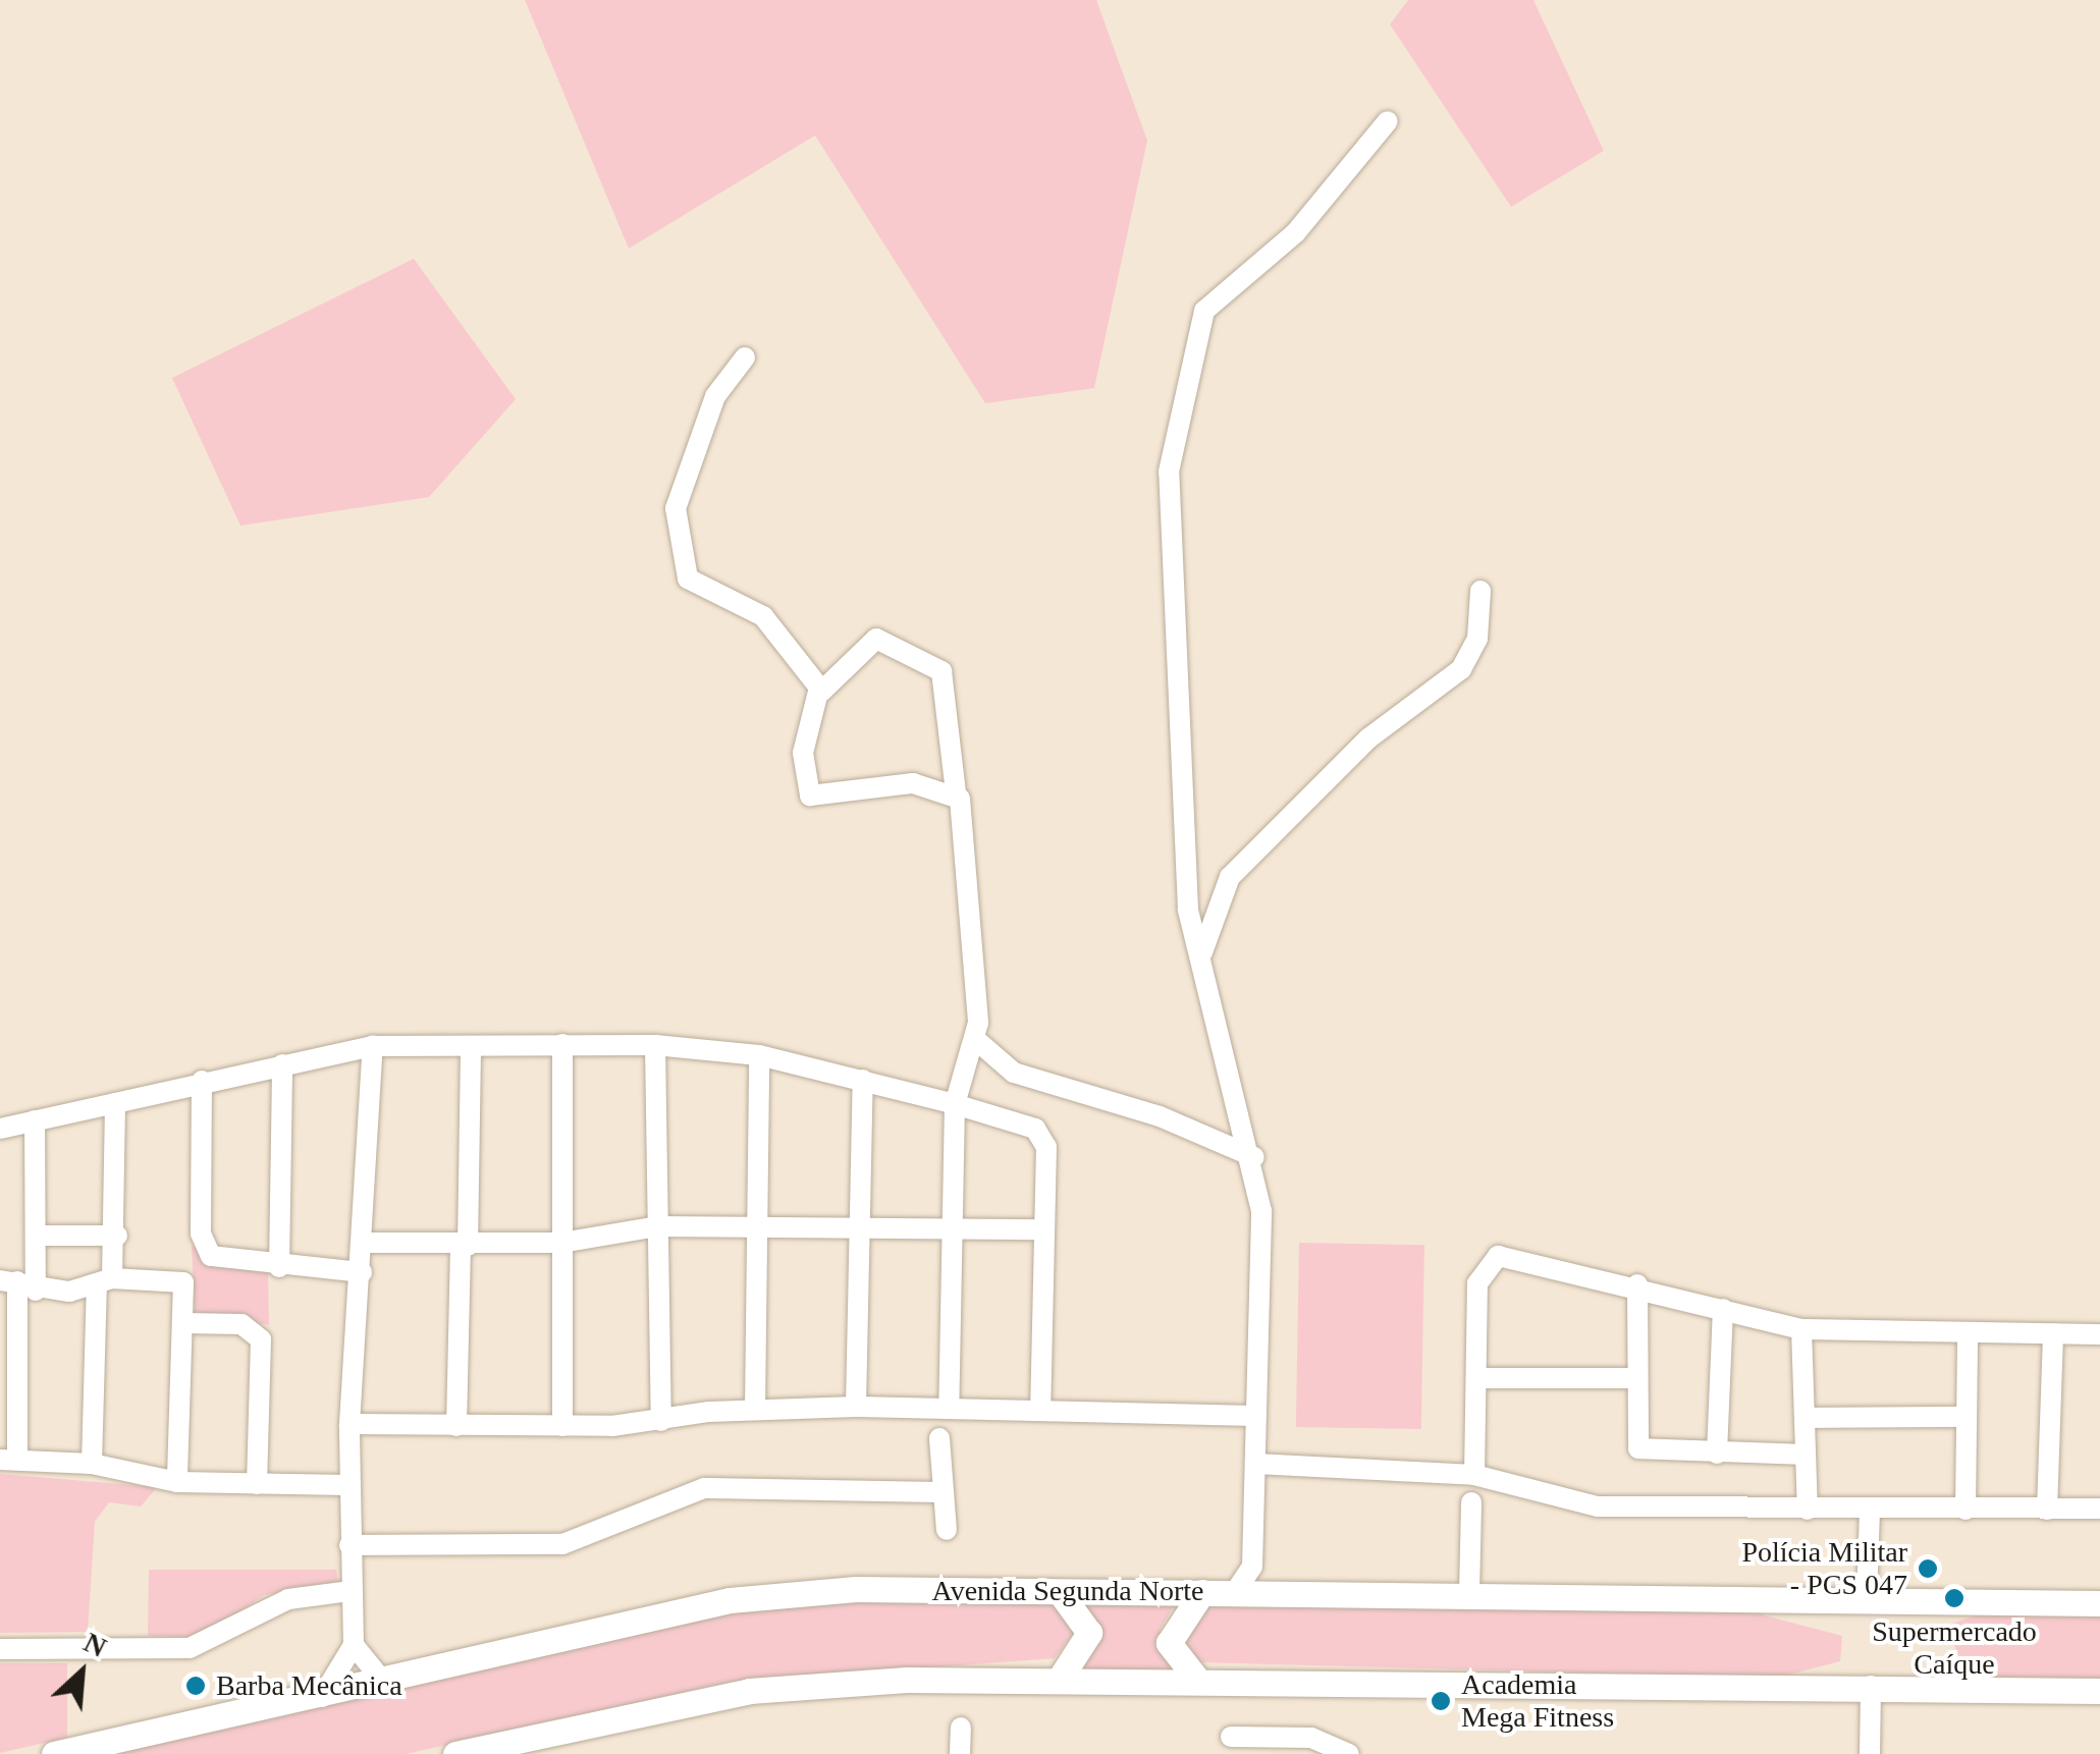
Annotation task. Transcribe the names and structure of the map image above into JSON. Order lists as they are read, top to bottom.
{
  "streets": {
    "main road": ["Avenida Segunda Norte"]
  },
  "places": [
    "Polícia Militar - PCS 047",
    "Supermercado Caíque",
    "Barba Mecânica",
    "Academia Mega Fitness"
  ],
  "north": "top right"
}
